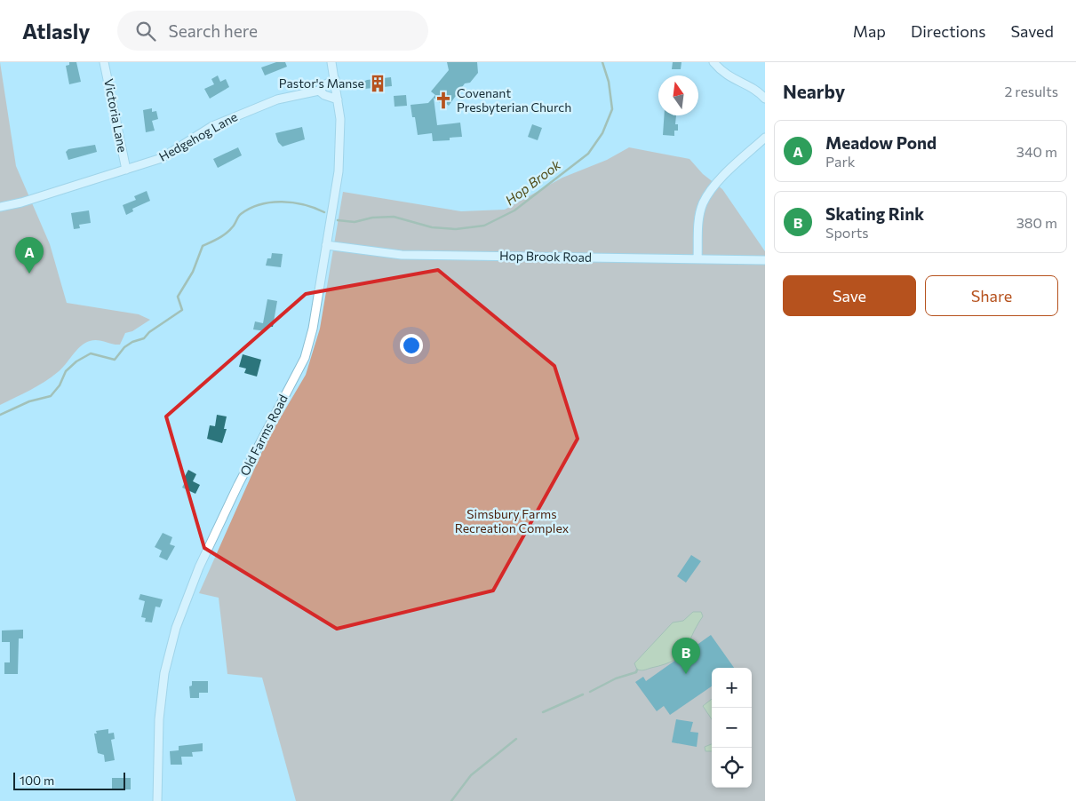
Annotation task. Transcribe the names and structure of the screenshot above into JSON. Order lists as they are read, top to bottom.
{
  "streets": {
    "street": [
      "Victoria Lane",
      "Hedgehog Lane",
      "Hop Brook Road",
      "Old Farms Road"
    ]
  },
  "crossings": [
    ["Victoria Lane", "Hedgehog Lane"],
    ["Hedgehog Lane", "Old Farms Road"],
    ["Hop Brook Road", "Old Farms Road"]
  ],
  "water": ["Hop Brook"],
  "parks": ["Simsbury Farms Recreation Complex"],
  "places": {
    "building": ["Pastor's Manse"],
    "church": ["Covenant Presbyterian Church"]
  },
  "scale_bar": "100 m",
  "north": "top",
  "page": {
    "header": "Atlasly",
    "search": "Search here",
    "nav": ["Map", "Directions", "Saved"],
    "heading": ["Nearby", "2 results"],
    "list": [
      {
        "mark": "A",
        "name": "Meadow Pond",
        "note": "Park",
        "value": "340 m"
      },
      {
        "mark": "B",
        "name": "Skating Rink",
        "note": "Sports",
        "value": "380 m"
      }
    ],
    "pins": ["A", "B"],
    "buttons": ["Save", "Share"],
    "map_buttons": ["+", "−"],
    "scale": "100 m"
  }
}
